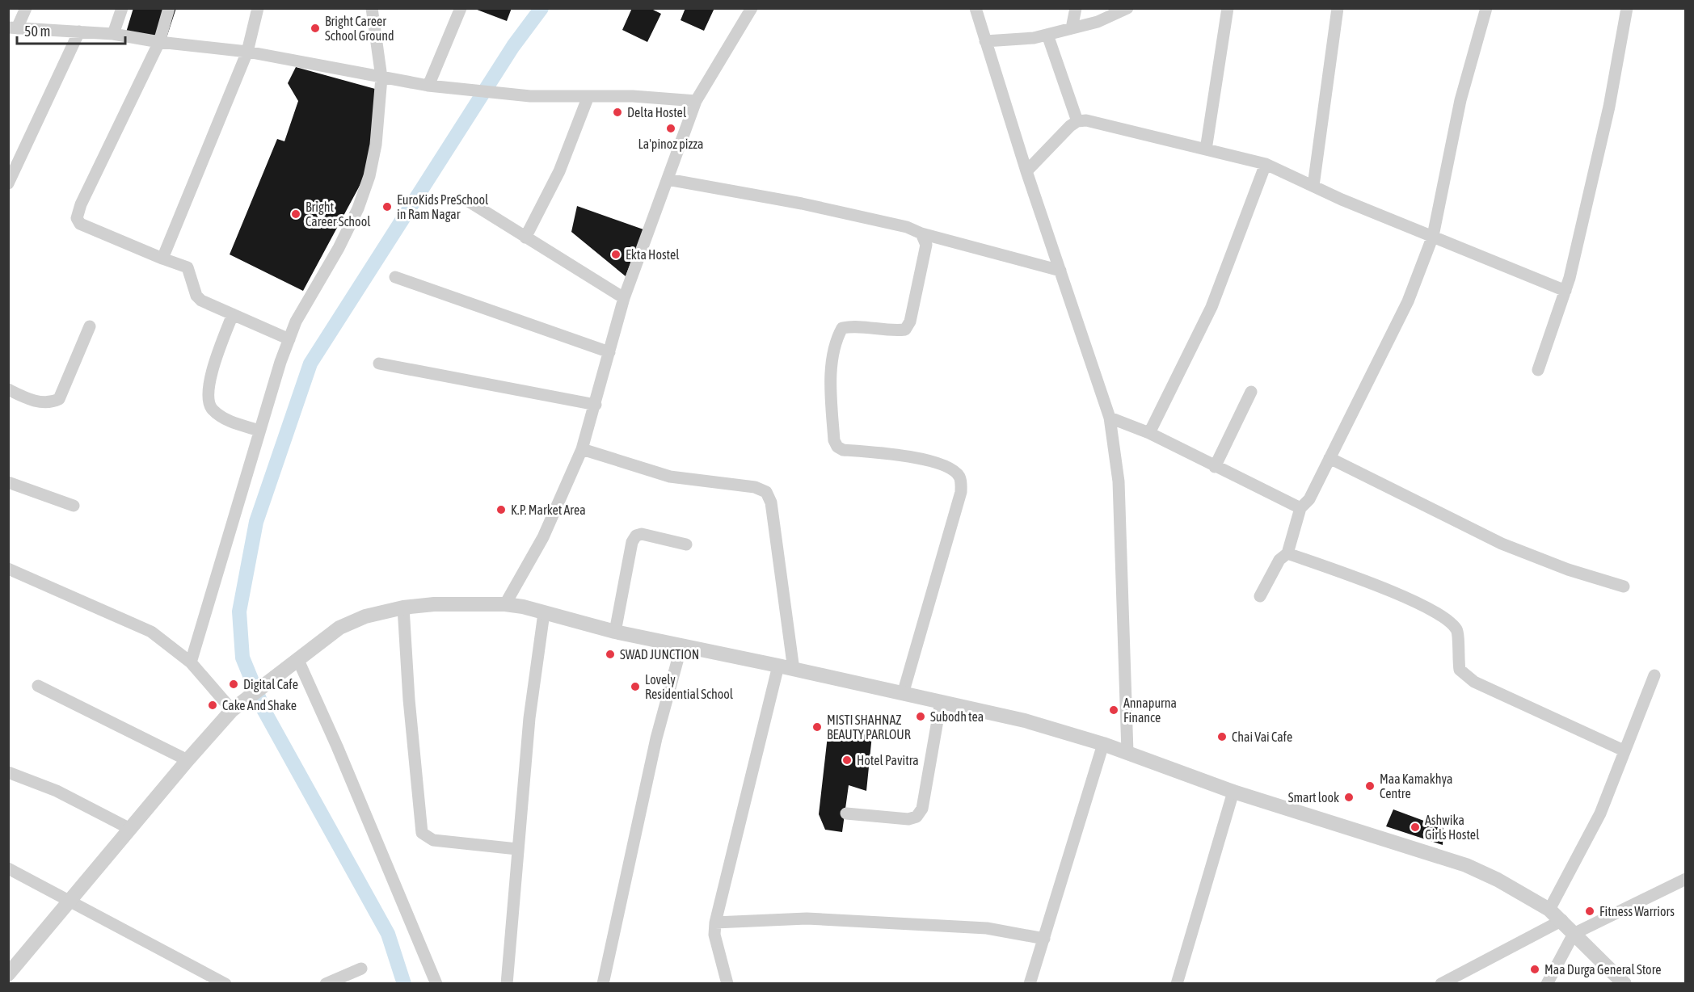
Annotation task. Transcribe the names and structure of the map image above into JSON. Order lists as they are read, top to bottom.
{
  "places": [
    "Bright Career School Ground",
    "Delta Hostel",
    "La'pinoz pizza",
    "EuroKids PreSchool in Ram Nagar",
    "Bright Career School",
    "Ekta Hostel",
    "K.P. Market Area",
    "SWAD JUNCTION",
    "Digital Cafe",
    "Lovely Residential School",
    "Cake And Shake",
    "Annapurna Finance",
    "Subodh tea",
    "MISTI SHAHNAZ BEAUTY PARLOUR",
    "Chai Vai Cafe",
    "Hotel Pavitra",
    "Maa Kamakhya Centre",
    "Smart look",
    "Ashwika Girls Hostel",
    "Fitness Warriors",
    "Maa Durga General Store"
  ],
  "scale_bar": "50 m"
}
